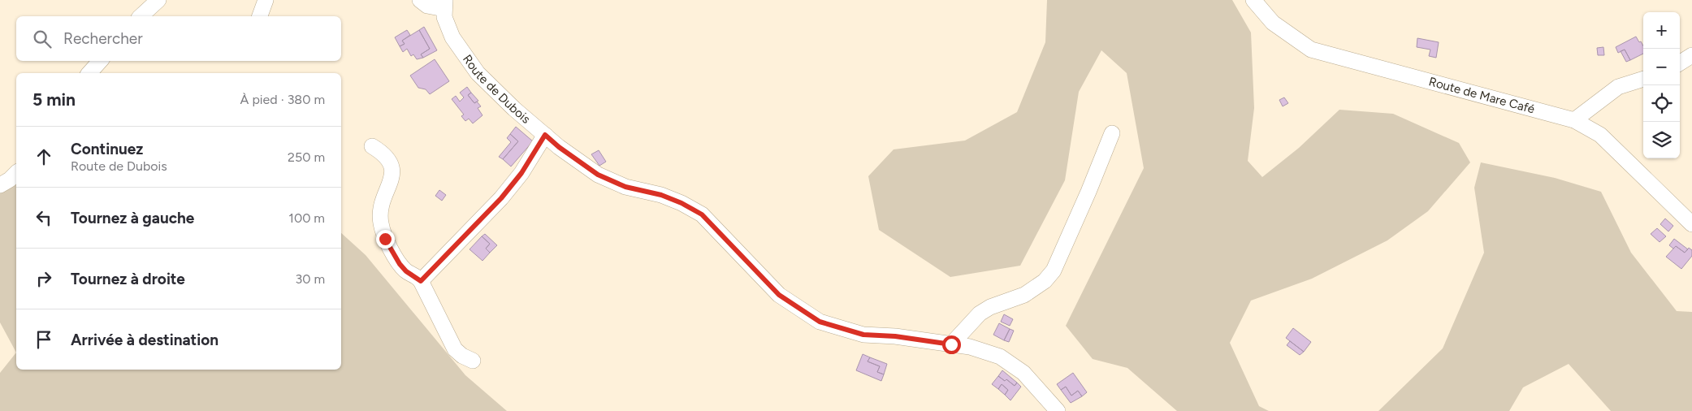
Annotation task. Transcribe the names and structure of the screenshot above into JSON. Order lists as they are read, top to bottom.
{
  "streets": {
    "street": ["Route de Dubois", "Route de Mare Café"]
  },
  "page": {
    "map_buttons": ["+", "−"],
    "search": "Rechercher",
    "heading": ["5 min", "À pied · 380 m"],
    "list": [
      ["Continuez", "Route de Dubois", "250 m"],
      ["Tournez à gauche", "100 m"],
      ["Tournez à droite", "30 m"],
      "Arrivée à destination"
    ]
  }
}
